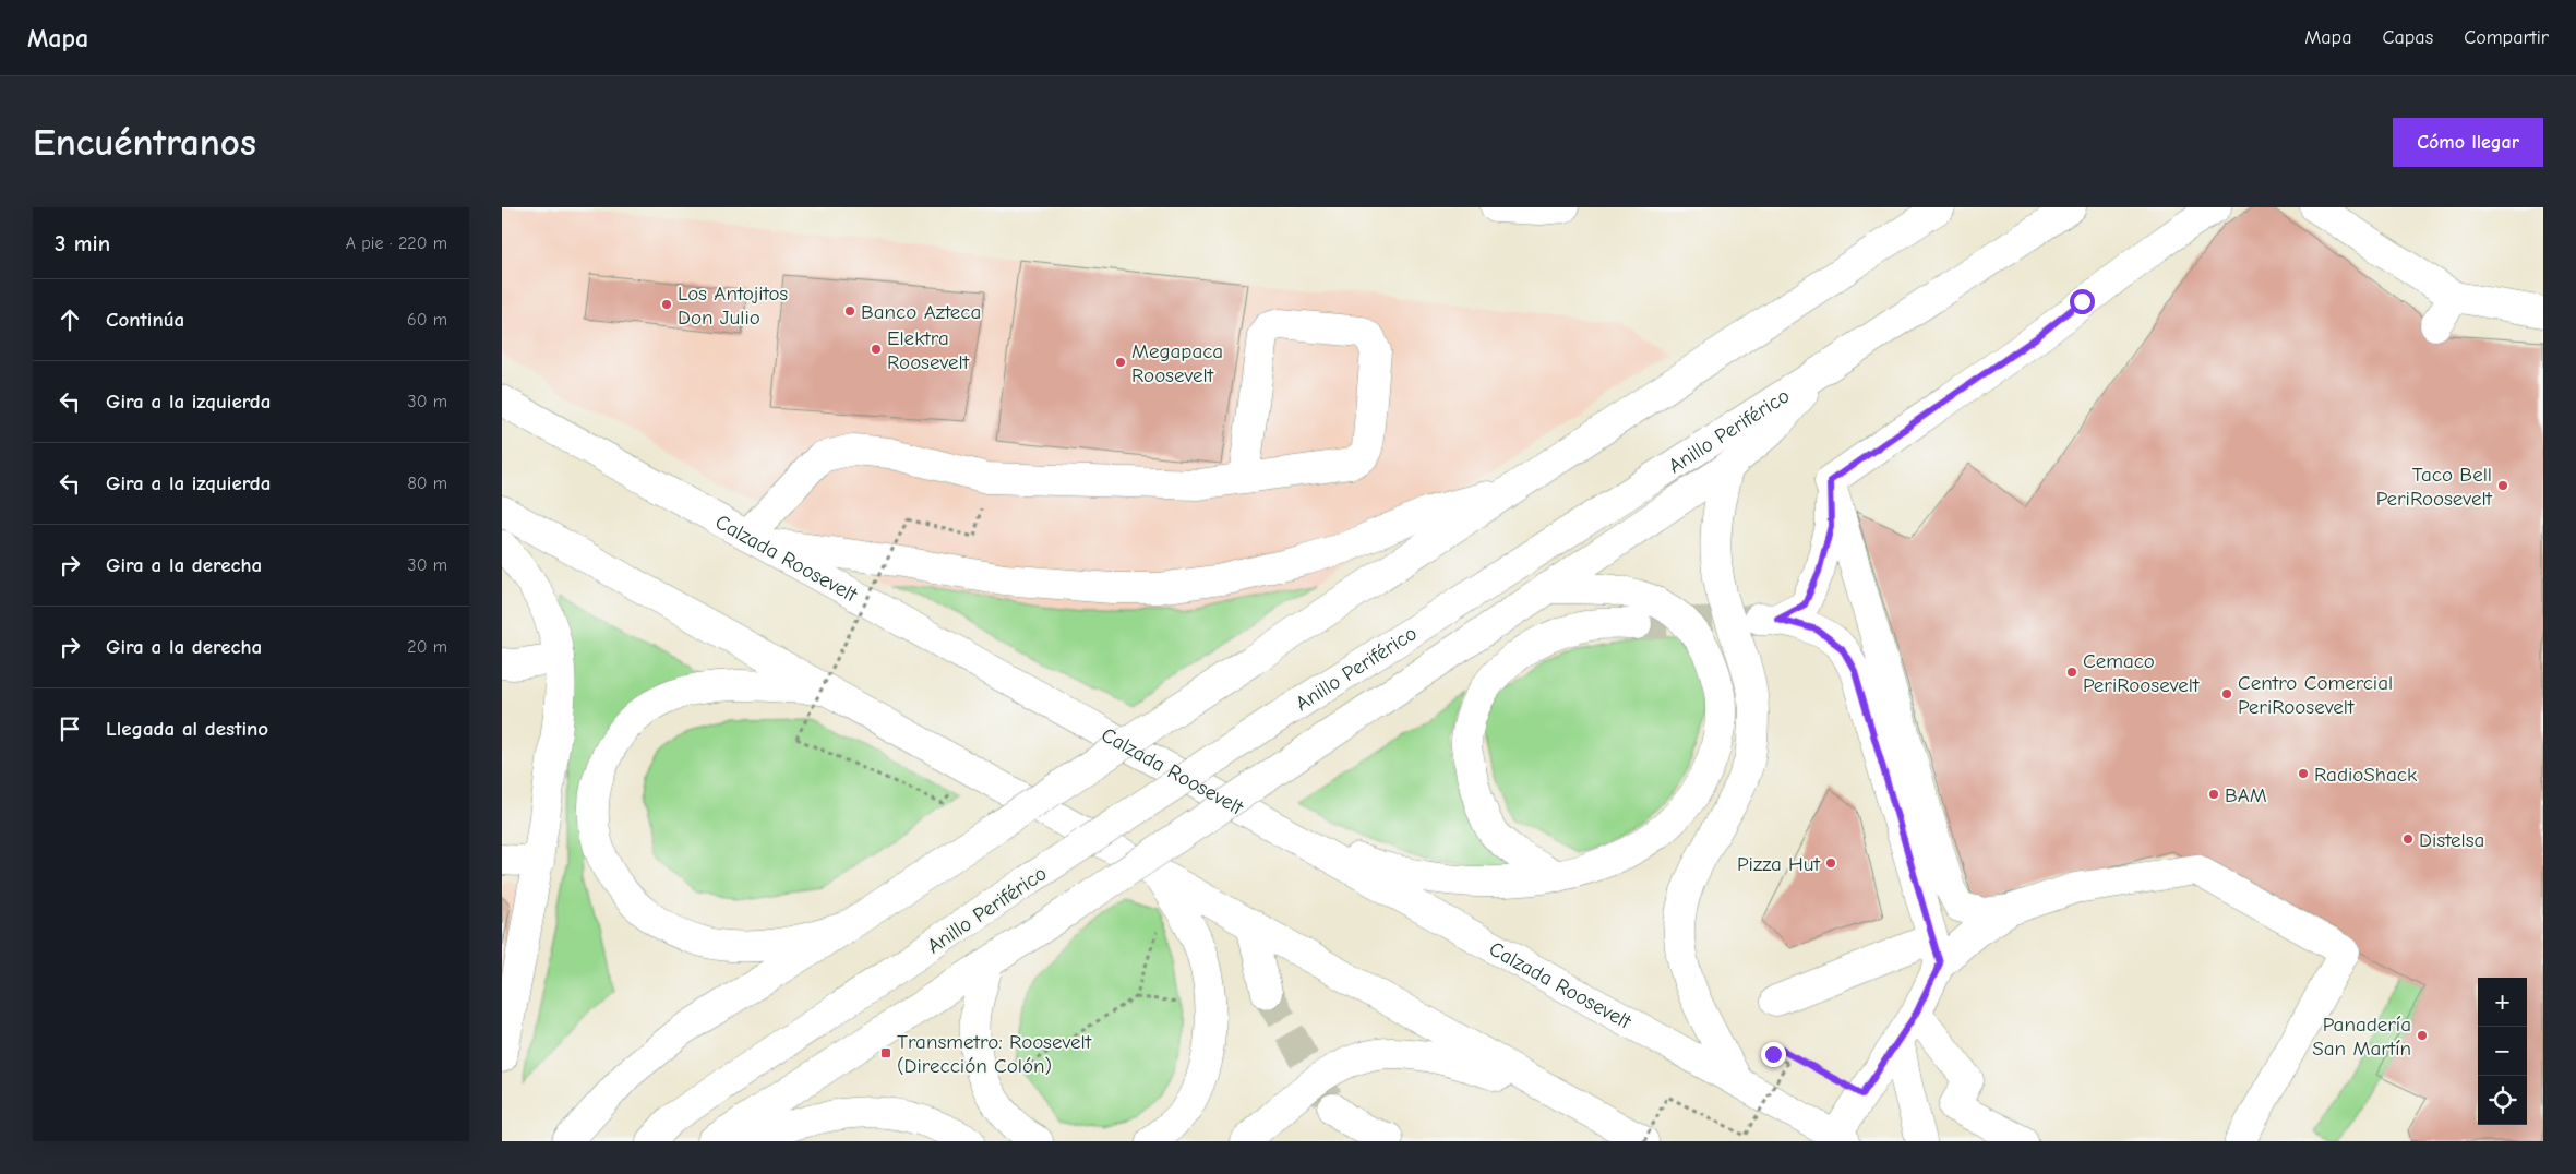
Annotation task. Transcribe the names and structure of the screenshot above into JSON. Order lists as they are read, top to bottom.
{
  "streets": {
    "main road": ["Anillo Periférico", "Calzada Roosevelt"]
  },
  "places": {
    "other": [
      "Los Antojitos Don Julio",
      "Banco Azteca",
      "Elektra Roosevelt",
      "Megapaca Roosevelt",
      "Taco Bell PeriRoosevelt",
      "Cemaco PeriRoosevelt",
      "Centro Comercial PeriRoosevelt",
      "RadioShack",
      "BAM",
      "Distelsa",
      "Pizza Hut",
      "Panadería San Martín"
    ],
    "transit": ["Transmetro: Roosevelt (Dirección Colón)"]
  },
  "page": {
    "header": "Mapa",
    "nav": ["Mapa", "Capas", "Compartir"],
    "buttons": "Cómo llegar",
    "title": "Encuéntranos",
    "heading": ["3 min", "A pie · 220 m"],
    "list": [
      ["Continúa", "60 m"],
      ["Gira a la izquierda", "30 m"],
      ["Gira a la izquierda", "80 m"],
      ["Gira a la derecha", "30 m"],
      ["Gira a la derecha", "20 m"],
      "Llegada al destino"
    ],
    "map_buttons": ["+", "−"]
  }
}
